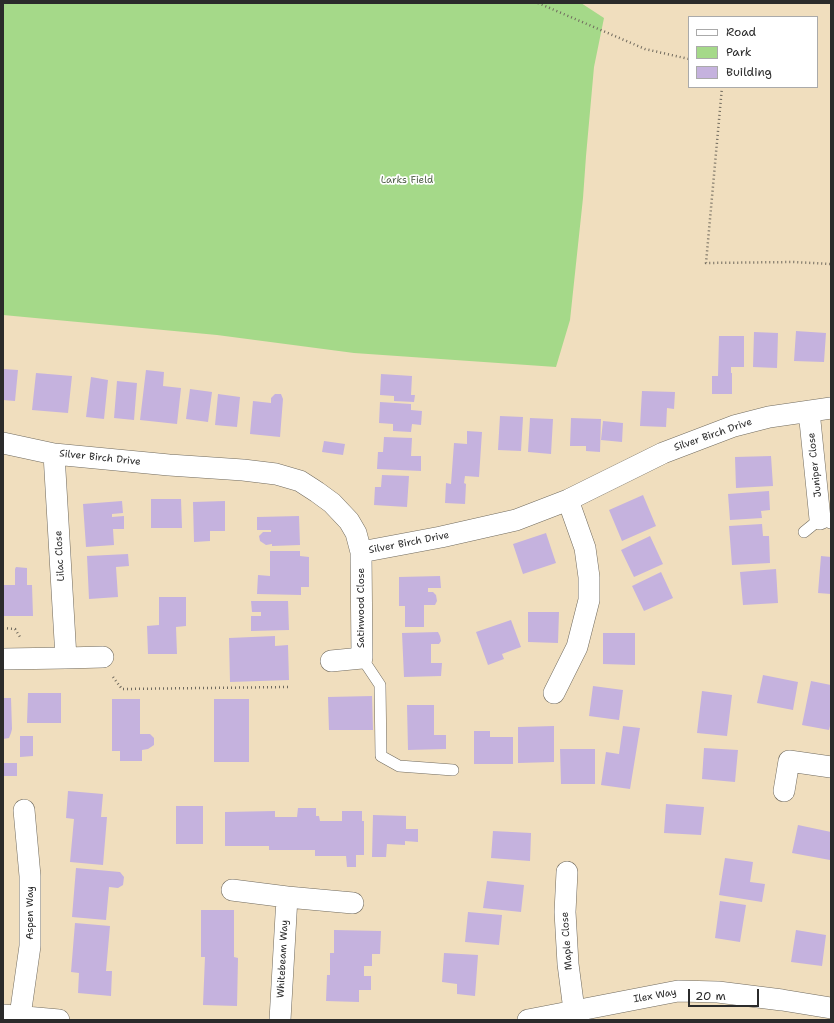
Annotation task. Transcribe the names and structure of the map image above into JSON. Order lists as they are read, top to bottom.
{
  "streets": {
    "street": [
      "Silver Birch Drive",
      "Juniper Close",
      "Lilac Close",
      "Satinwood Close",
      "Aspen Way",
      "Maple Close",
      "Whitebeam Way",
      "Ilex Way"
    ]
  },
  "crossings": [
    ["Silver Birch Drive", "Juniper Close"],
    ["Silver Birch Drive", "Lilac Close"],
    ["Silver Birch Drive", "Satinwood Close"],
    ["Maple Close", "Ilex Way"]
  ],
  "parks": ["Larks Field"],
  "legend": ["Road", "Park", "Building"],
  "scale_bar": "20 m"
}
